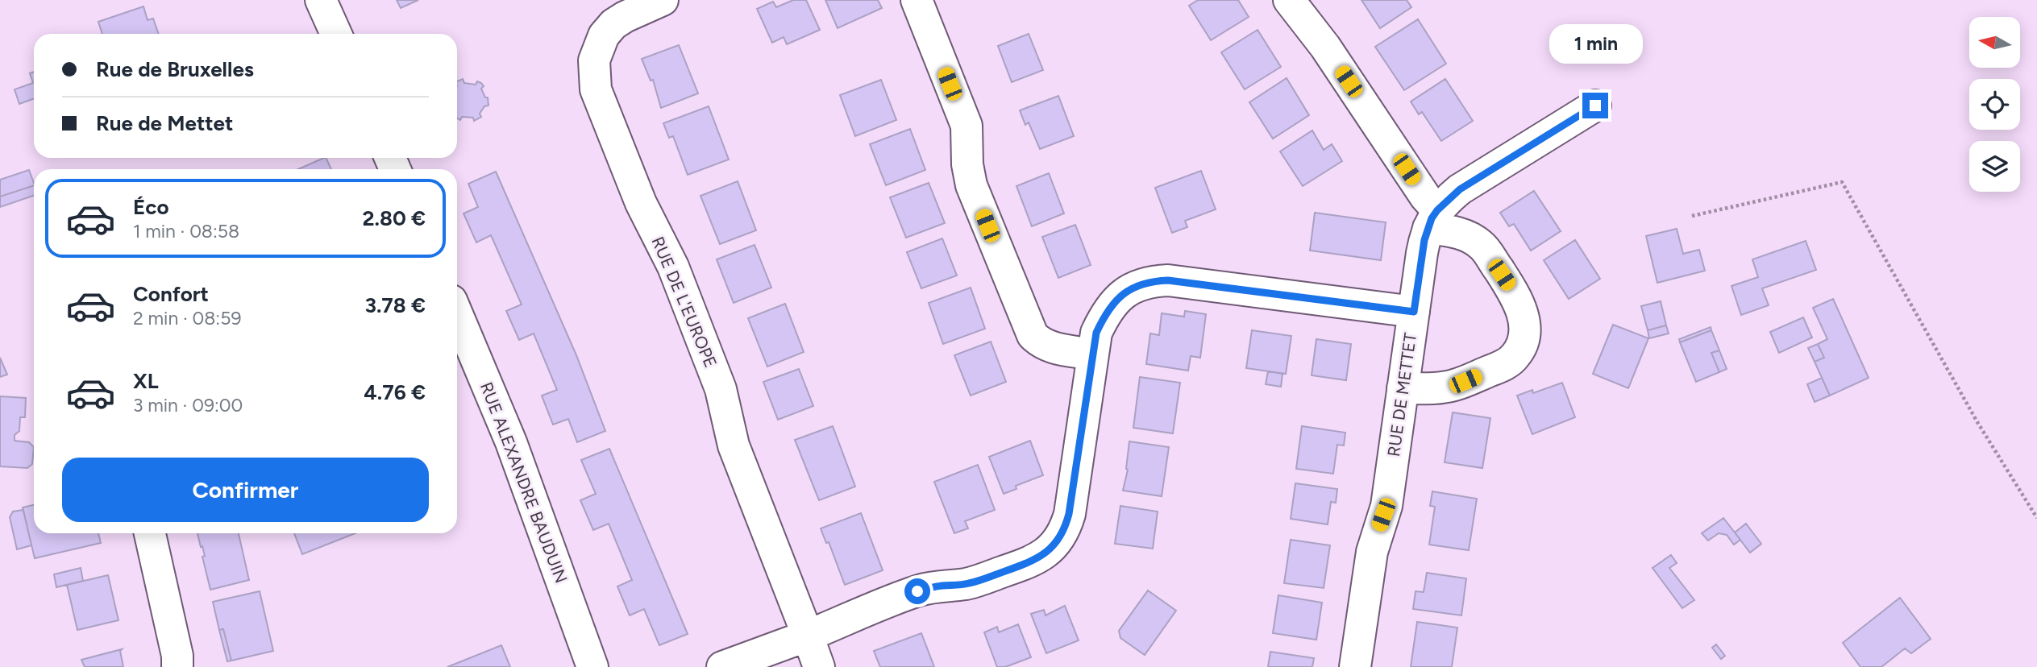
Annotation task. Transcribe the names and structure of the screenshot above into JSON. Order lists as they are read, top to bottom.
{
  "streets": {
    "street": ["RUE DE L'EUROPE", "RUE DE METTET", "RUE ALEXANDRE BAUDUIN"]
  },
  "north": "left",
  "page": {
    "bubble": "1 min",
    "banner": ["Rue de Bruxelles", "Rue de Mettet"],
    "list": [
      {
        "name": "Éco",
        "note": "1 min · 08:58",
        "value": "2.80 €"
      },
      {
        "name": "Confort",
        "note": "2 min · 08:59",
        "value": "3.78 €"
      },
      {
        "name": "XL",
        "note": "3 min · 09:00",
        "value": "4.76 €"
      }
    ],
    "buttons": "Confirmer"
  }
}
